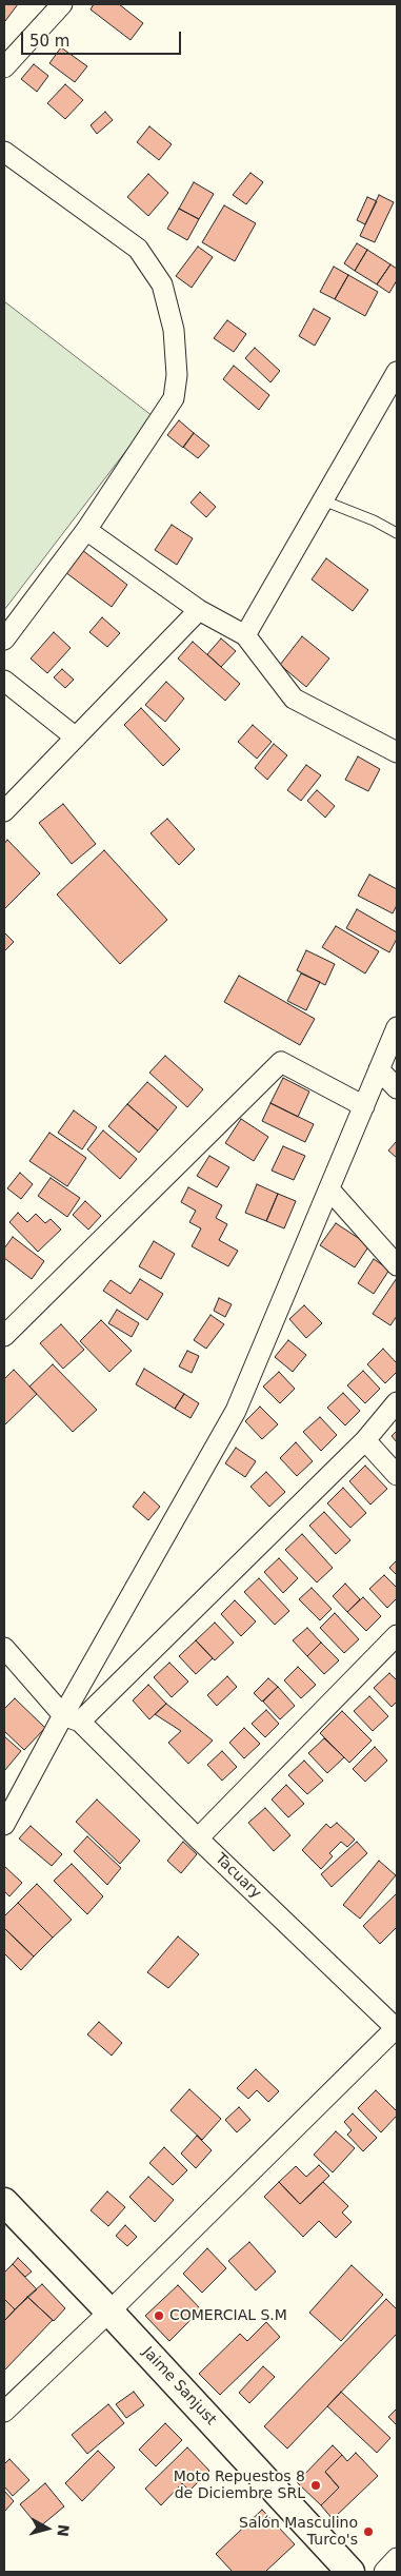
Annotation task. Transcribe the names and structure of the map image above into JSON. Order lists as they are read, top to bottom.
{
  "streets": {
    "main road": ["Jaime Sanjust"],
    "street": ["Tacuary"]
  },
  "places": ["COMERCIAL S.M", "Moto Repuestos 8 de Diciembre SRL", "Salón Masculino Turco's"],
  "scale_bar": "50 m",
  "north": "right"
}
